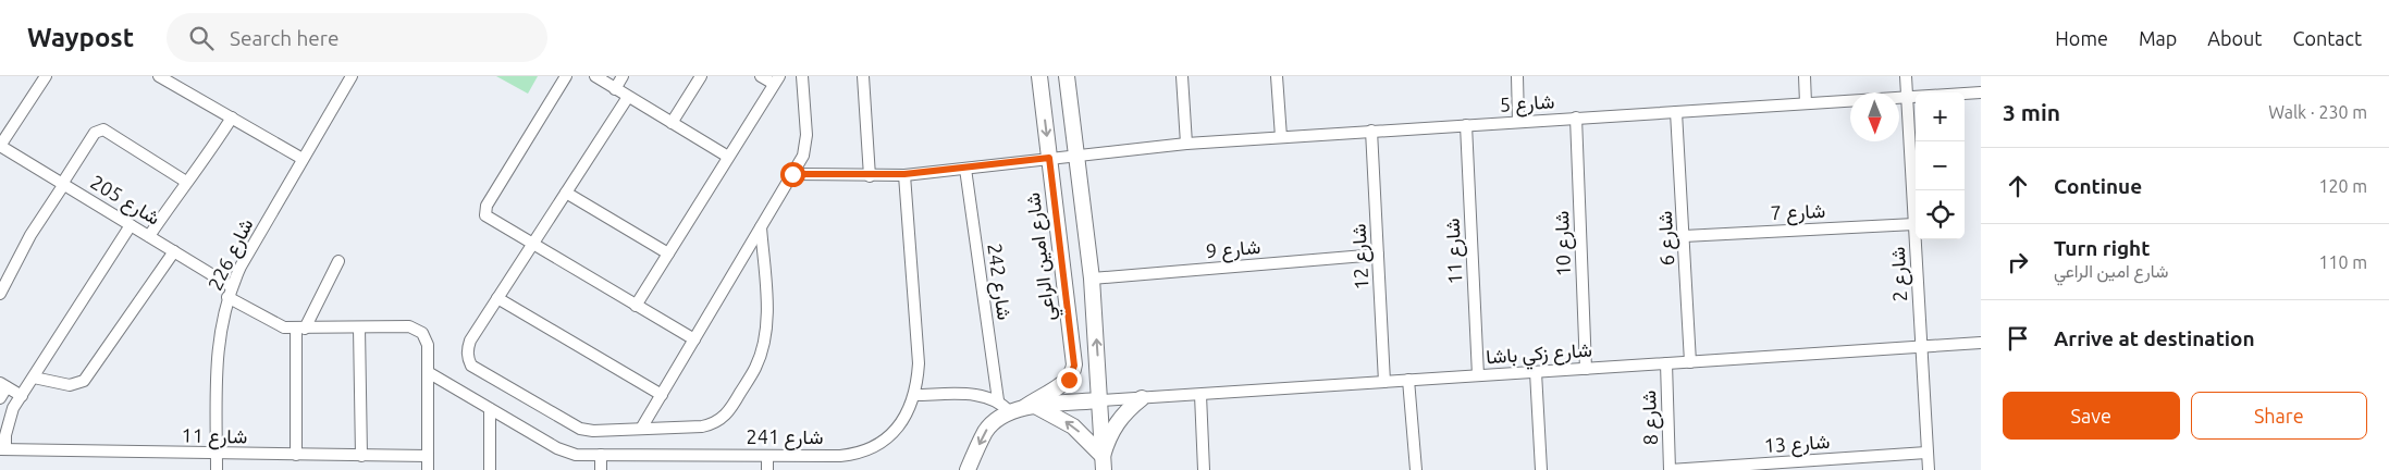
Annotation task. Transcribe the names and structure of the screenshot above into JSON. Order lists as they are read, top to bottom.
{
  "streets": {
    "street": [
      "شارع 5",
      "شارع 205",
      "شارع 7",
      "شارع 6",
      "شارع 10",
      "شارع 9",
      "شارع 11",
      "شارع 226",
      "شارع امين الراعي",
      "شارع 12",
      "شارع 2",
      "شارع 242",
      "شارع زكي باشا",
      "شارع 8",
      "شارع 241",
      "شارع 13"
    ]
  },
  "crossings": [
    ["شارع 5", "شارع 6"],
    ["شارع 5", "شارع 10"],
    ["شارع 5", "شارع 11"],
    ["شارع 5", "شارع امين الراعي"],
    ["شارع 5", "شارع 12"],
    ["شارع 5", "شارع 2"],
    ["شارع 5", "شارع 242"],
    ["شارع 5", "شارع 241"],
    ["شارع 205", "شارع 11"],
    ["شارع 205", "شارع 226"],
    ["شارع 205", "شارع 241"],
    ["شارع 7", "شارع 6"],
    ["شارع 7", "شارع 2"],
    ["شارع 6", "شارع زكي باشا"],
    ["شارع 10", "شارع زكي باشا"],
    ["شارع 9", "شارع 12"],
    ["شارع 11", "شارع 226"],
    ["شارع 11", "شارع زكي باشا"],
    ["شارع 12", "شارع زكي باشا"],
    ["شارع 2", "شارع زكي باشا"],
    ["شارع 2", "شارع 13"],
    ["شارع زكي باشا", "شارع 8"],
    ["شارع 8", "شارع 13"]
  ],
  "north": "bottom",
  "page": {
    "header": "Waypost",
    "search": "Search here",
    "nav": [
      "Home",
      "Map",
      "About",
      "Contact"
    ],
    "heading": ["3 min", "Walk · 230 m"],
    "map_buttons": ["+", "−"],
    "list": [
      ["Continue", "120 m"],
      ["Turn right", "شارع امين الراعي", "110 m"],
      "Arrive at destination"
    ],
    "buttons": ["Save", "Share"]
  }
}
